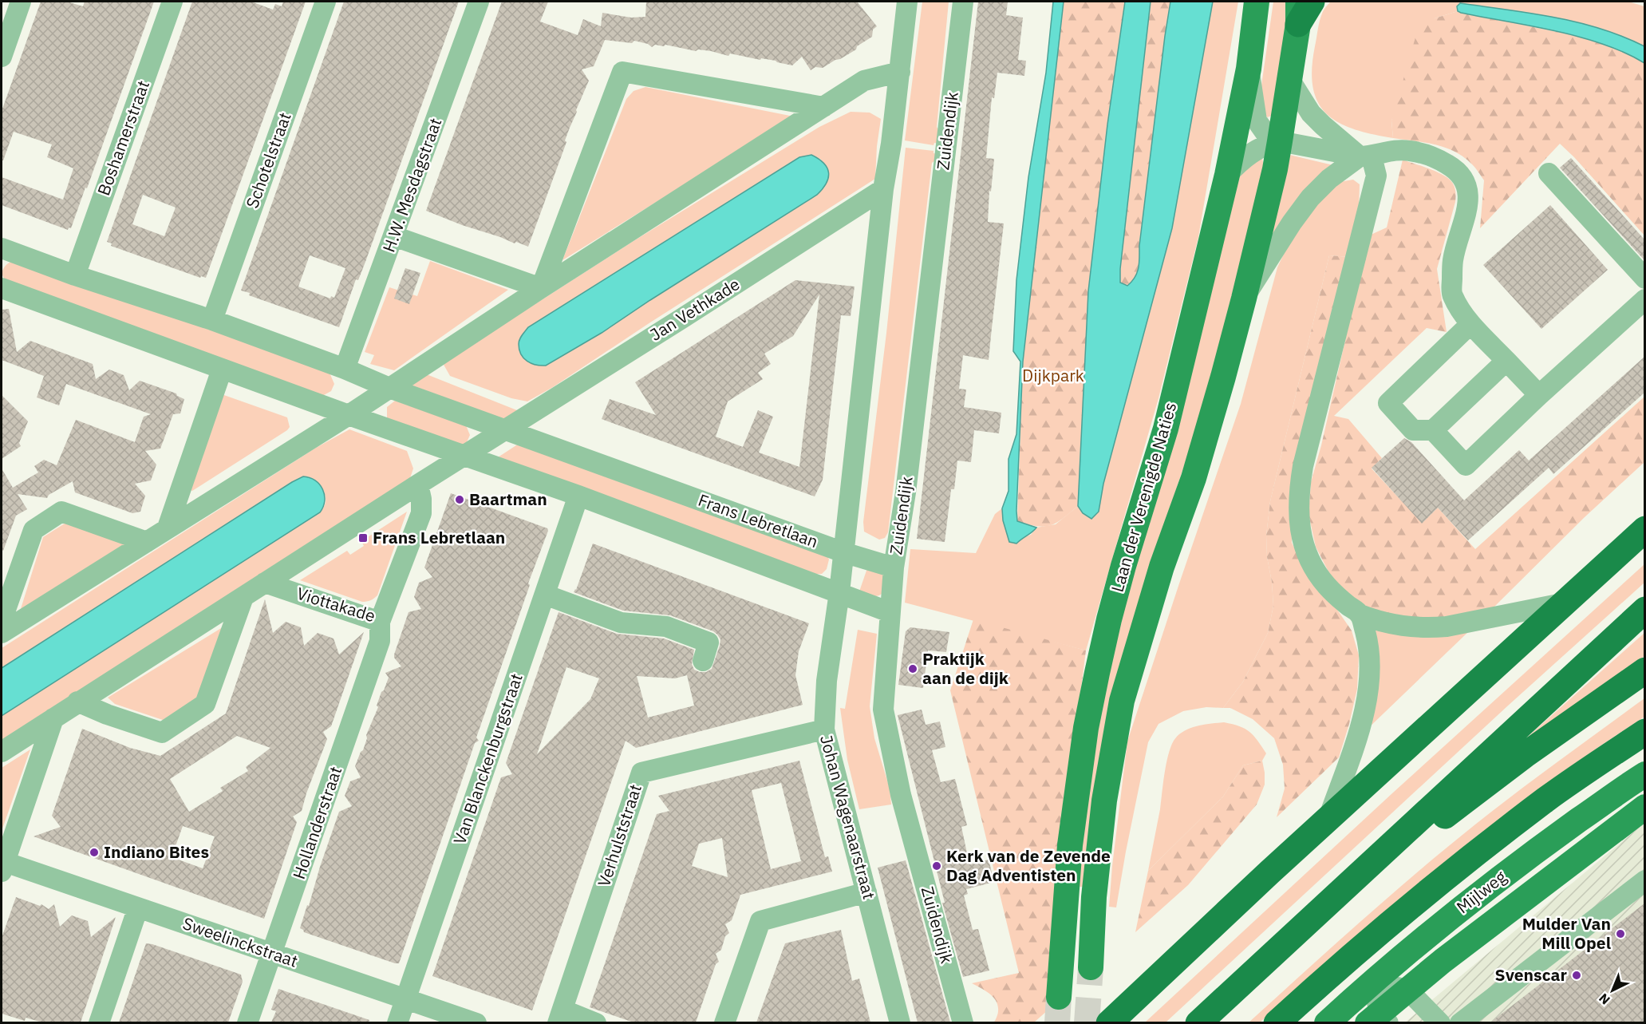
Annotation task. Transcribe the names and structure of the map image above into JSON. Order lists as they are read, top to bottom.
{
  "streets": {
    "main road": ["Laan der Verenigde Naties", "Mijlweg"],
    "street": [
      "Zuidendijk",
      "Boshamerstraat",
      "Schotelstraat",
      "H.W. Mesdagstraat",
      "Jan Vethkade",
      "Frans Lebretlaan",
      "Viottakade",
      "Van Blanckenburgstraat",
      "Johan Wagenaarstraat",
      "Hollanderstraat",
      "Verhulststraat",
      "Sweelinckstraat"
    ]
  },
  "crossings": [
    ["Zuidendijk", "Frans Lebretlaan"],
    ["Boshamerstraat", "Frans Lebretlaan"],
    ["Schotelstraat", "Frans Lebretlaan"],
    ["H.W. Mesdagstraat", "Frans Lebretlaan"],
    ["Jan Vethkade", "Frans Lebretlaan"],
    ["Jan Vethkade", "Viottakade"],
    ["Frans Lebretlaan", "Viottakade"],
    ["Frans Lebretlaan", "Johan Wagenaarstraat"],
    ["Viottakade", "Hollanderstraat"],
    ["Van Blanckenburgstraat", "Sweelinckstraat"],
    ["Johan Wagenaarstraat", "Verhulststraat"],
    ["Hollanderstraat", "Sweelinckstraat"]
  ],
  "parks": ["Dijkpark"],
  "places": {
    "other": [
      "Baartman",
      "Praktijk aan de dijk",
      "Indiano Bites",
      "Kerk van de Zevende Dag Adventisten",
      "Mulder Van Mill Opel",
      "Svenscar"
    ],
    "transit": ["Frans Lebretlaan"]
  },
  "north": "bottom left"
}
